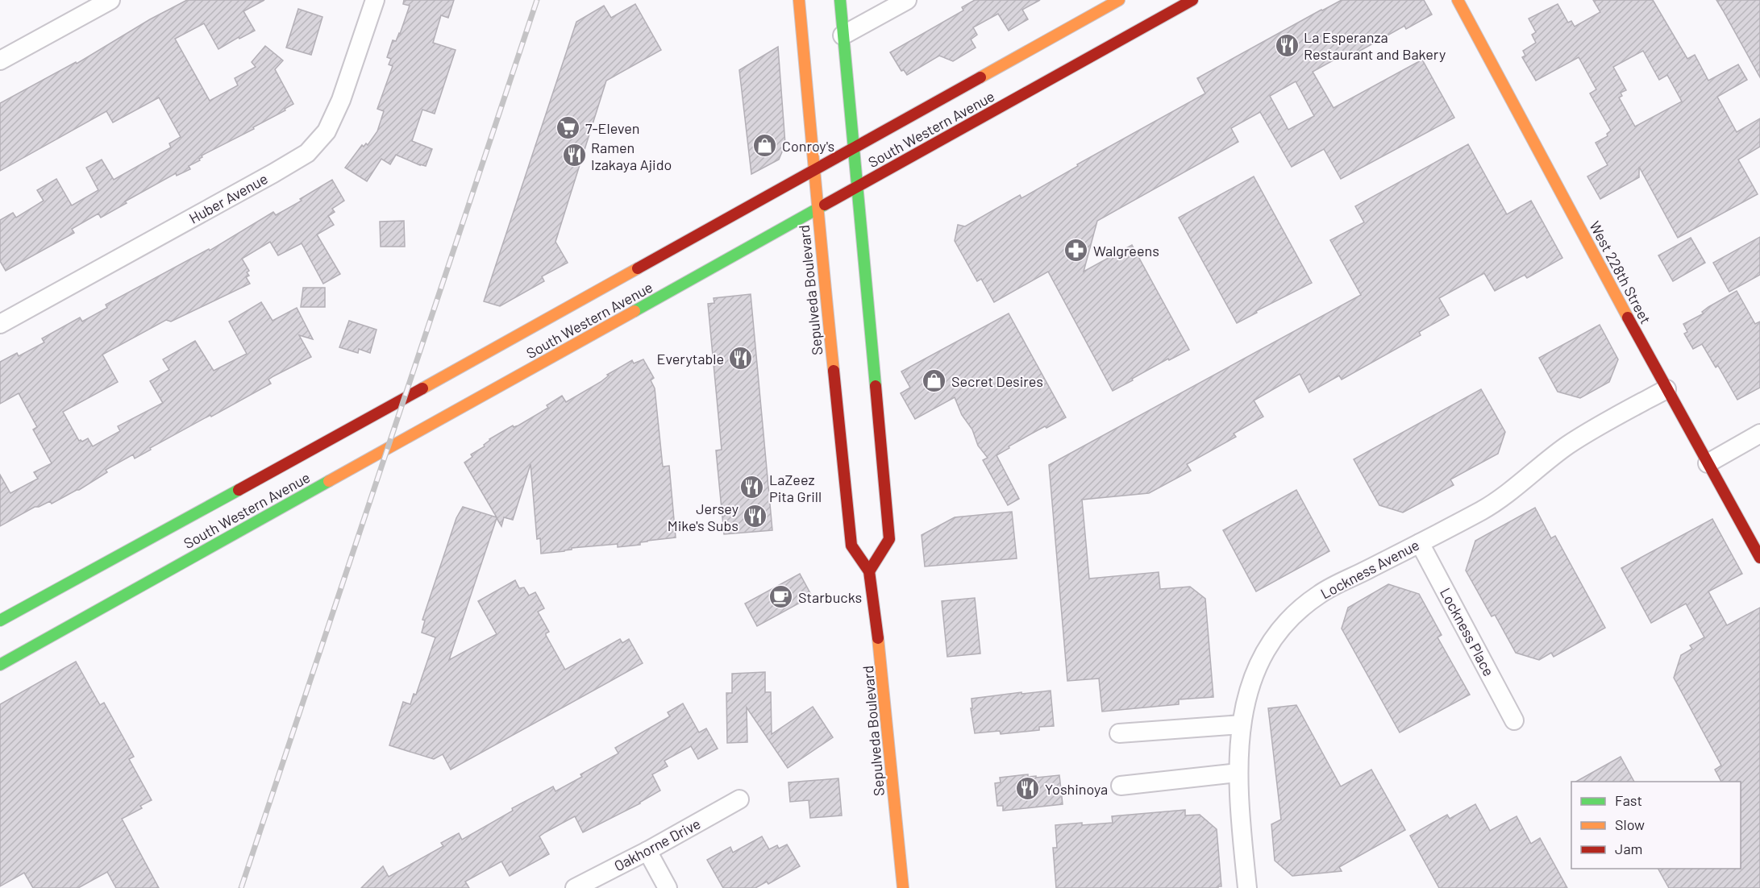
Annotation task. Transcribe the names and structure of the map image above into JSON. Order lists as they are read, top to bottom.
{
  "streets": {
    "main road": ["South Western Avenue", "West 228th Street", "Sepulveda Boulevard"],
    "street": [
      "Huber Avenue",
      "Lockness Avenue",
      "Lockness Place",
      "Oakhorne Drive"
    ]
  },
  "crossings": [
    ["South Western Avenue", "Sepulveda Boulevard"],
    ["West 228th Street", "Lockness Avenue"],
    ["Lockness Avenue", "Lockness Place"]
  ],
  "places": {
    "restaurant": [
      "La Esperanza Restaurant and Bakery",
      "Ramen Izakaya Ajido",
      "Everytable",
      "LaZeez Pita Grill",
      "Jersey Mike's Subs",
      "Yoshinoya"
    ],
    "supermarket": ["7-Eleven"],
    "shop": ["Conroy's", "Secret Desires"],
    "pharmacy": ["Walgreens"],
    "cafe": ["Starbucks"]
  },
  "legend": ["Fast", "Slow", "Jam"]
}
